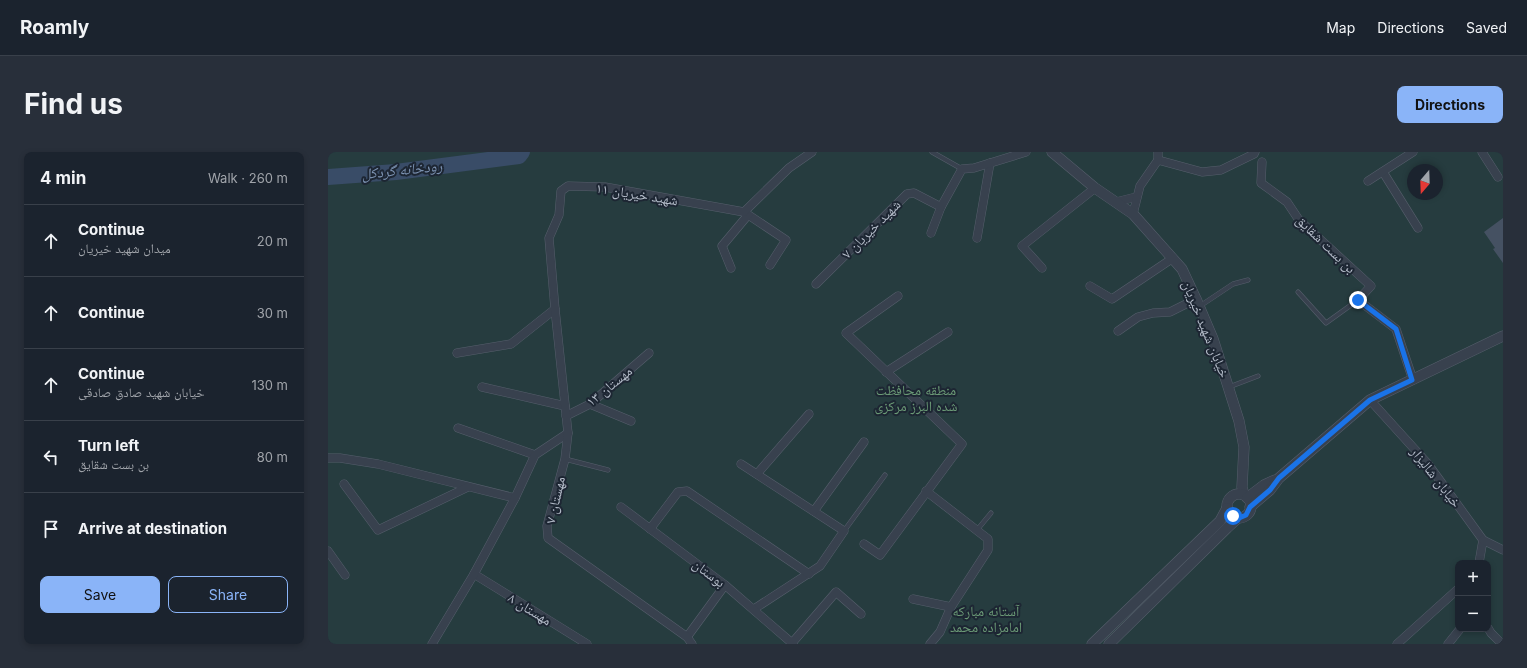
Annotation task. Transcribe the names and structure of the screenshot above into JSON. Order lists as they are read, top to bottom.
{
  "streets": {
    "street": [
      "شهید خیریان ۱۱",
      "شهید خیریان ۷",
      "بن بست شقایق",
      "خیابان شهید خیریان",
      "مهستان ۱۳",
      "خیابان شالیزار",
      "مهستان ۷",
      "بوستان",
      "مهستان ۸"
    ]
  },
  "crossings": [
    ["شهید خیریان ۱۱", "مهستان ۷"],
    ["مهستان ۱۳", "مهستان ۷"]
  ],
  "water": ["رودخانه گردکل"],
  "parks": ["منطقه محافظت شده البرز مرکزی", "آستانه مبارکه امامزاده محمد"],
  "north": "bottom",
  "page": {
    "header": "Roamly",
    "nav": ["Map", "Directions", "Saved"],
    "buttons": [
      "Directions",
      ["Save", "Share"]
    ],
    "title": "Find us",
    "heading": ["4 min", "Walk · 260 m"],
    "list": [
      ["Continue", "میدان شهید خیریان", "20 m"],
      ["Continue", "30 m"],
      ["Continue", "خیابان شهید صادق صادقی", "130 m"],
      ["Turn left", "بن بست شقایق", "80 m"],
      "Arrive at destination"
    ],
    "map_buttons": ["+", "−"]
  }
}
